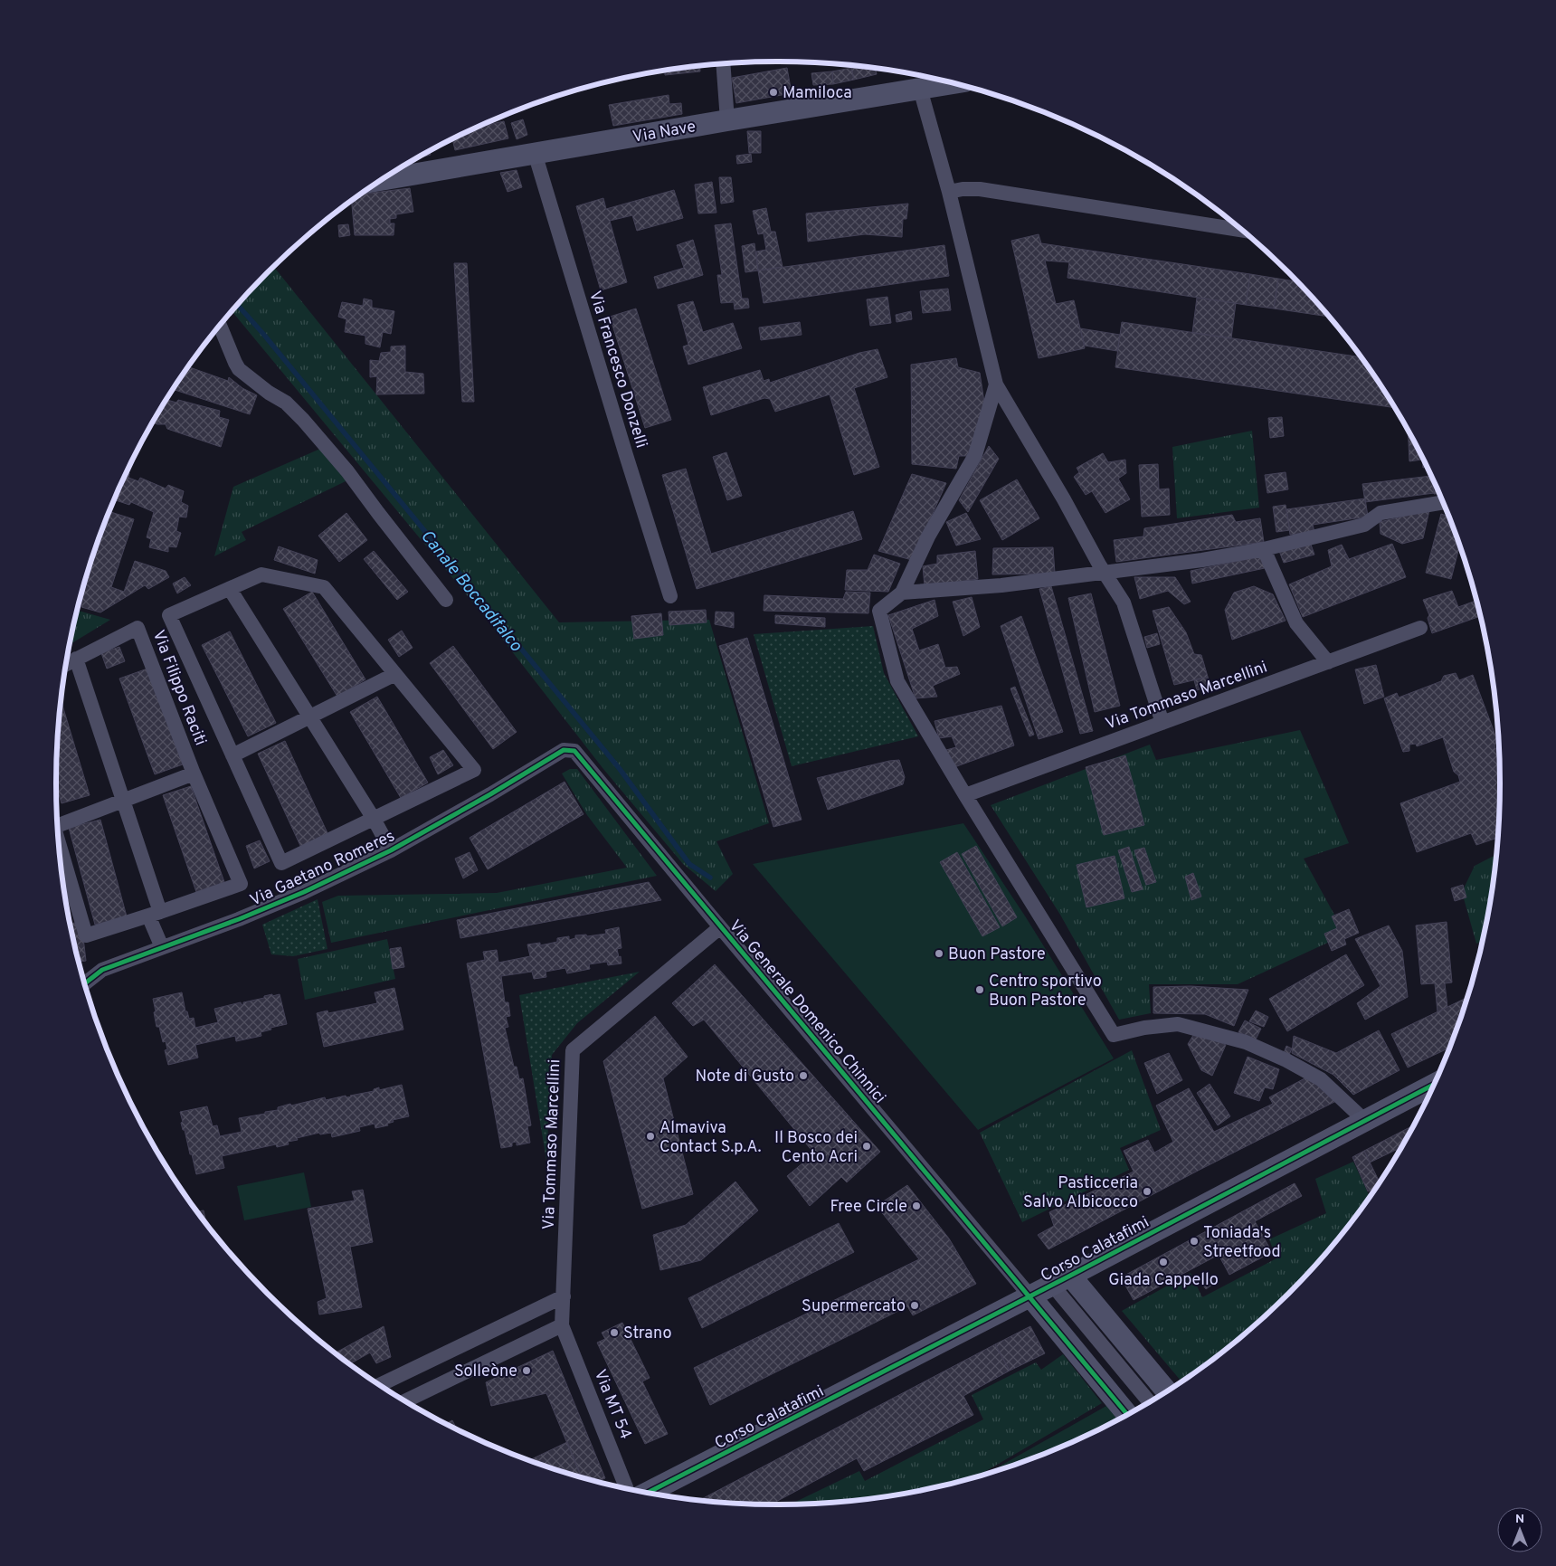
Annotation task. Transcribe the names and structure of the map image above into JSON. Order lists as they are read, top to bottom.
{
  "streets": {
    "street": [
      "Via Nave",
      "Via Francesco Donzelli",
      "Via Filippo Raciti",
      "Via Tommaso Marcellini",
      "Via Gaetano Romeres",
      "Via Generale Domenico Chinnici",
      "Corso Calatafimi",
      "Via MT 54"
    ]
  },
  "crossings": [
    ["Via Nave", "Via Francesco Donzelli"],
    ["Via Tommaso Marcellini", "Via Generale Domenico Chinnici"],
    ["Via Tommaso Marcellini", "Via MT 54"],
    ["Via Gaetano Romeres", "Via Generale Domenico Chinnici"],
    ["Via Generale Domenico Chinnici", "Corso Calatafimi"]
  ],
  "water": ["Canale Boccadifalco"],
  "places": [
    "Mamiloca",
    "Buon Pastore",
    "Centro sportivo Buon Pastore",
    "Note di Gusto",
    "Almaviva Contact S.p.A.",
    "Il Bosco dei Cento Acri",
    "Pasticceria Salvo Albicocco",
    "Free Circle",
    "Toniada's Streetfood",
    "Giada Cappello",
    "Supermercato",
    "Strano",
    "Solleòne"
  ],
  "north": "top"
}
